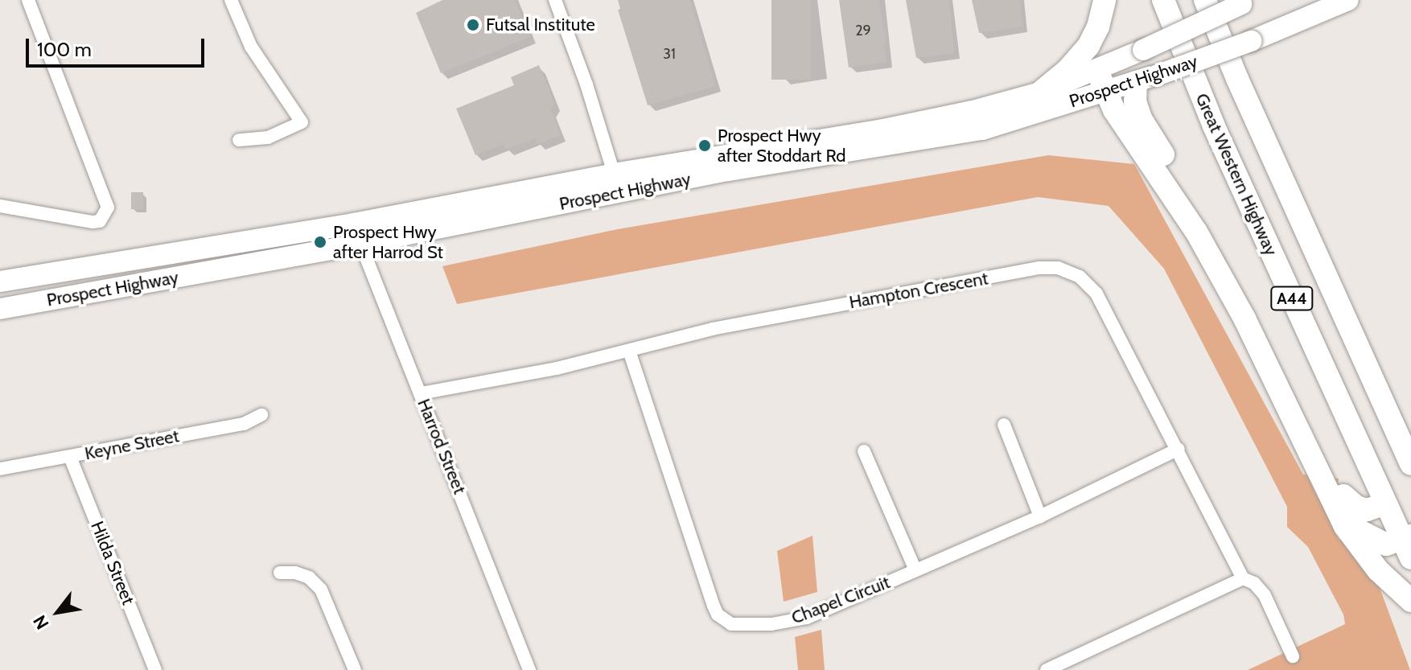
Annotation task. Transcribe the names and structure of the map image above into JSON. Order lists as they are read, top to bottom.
{
  "streets": {
    "highway": ["Great Western Highway", "A44"],
    "main road": ["Prospect Highway"],
    "street": [
      "Hampton Crescent",
      "Keyne Street",
      "Harrod Street",
      "Hilda Street",
      "Chapel Circuit"
    ]
  },
  "crossings": [
    ["Prospect Highway", "Harrod Street"],
    ["Hampton Crescent", "Harrod Street"],
    ["Hampton Crescent", "Chapel Circuit"],
    ["Keyne Street", "Hilda Street"]
  ],
  "places": ["Futsal Institute", "Prospect Hwy after Stoddart Rd", "Prospect Hwy after Harrod St"],
  "house_numbers": ["29", "31"],
  "scale_bar": "100 m",
  "north": "bottom left"
}
